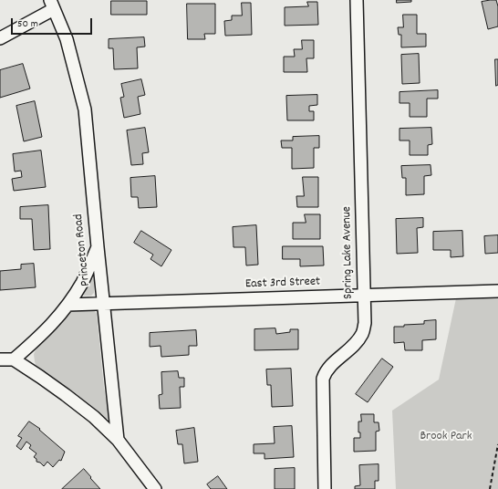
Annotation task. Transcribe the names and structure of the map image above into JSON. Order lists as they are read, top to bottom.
{
  "streets": {
    "street": ["Princeton Road", "Spring Lake Avenue", "East 3rd Street"]
  },
  "crossings": [
    ["Princeton Road", "East 3rd Street"],
    ["Spring Lake Avenue", "East 3rd Street"]
  ],
  "parks": ["Brook Park"],
  "scale_bar": "50 m"
}
